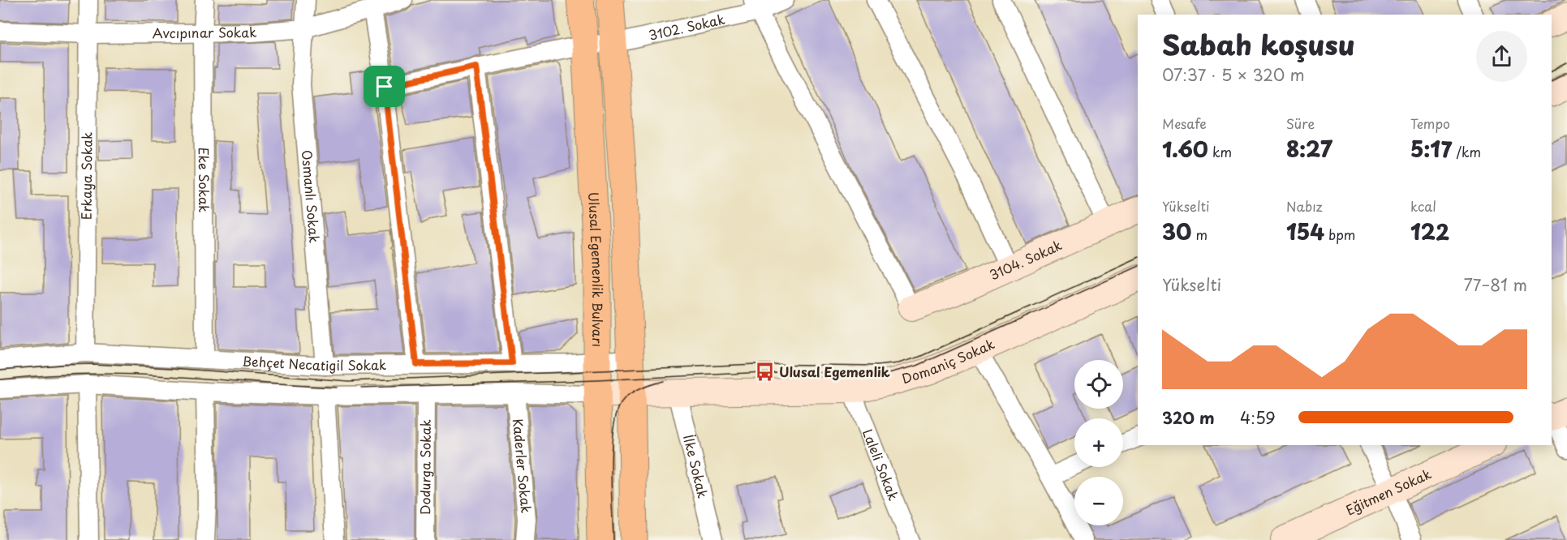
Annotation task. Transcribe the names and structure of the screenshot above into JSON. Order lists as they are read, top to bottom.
{
  "streets": {
    "main road": ["Ulusal Egemenlik Bulvarı"],
    "street": [
      "3102. Sokak",
      "Avcıpınar Sokak",
      "Erkaya Sokak",
      "Eke Sokak",
      "Osmanlı Sokak",
      "3104. Sokak",
      "Domaniç Sokak",
      "Behçet Necatigil Sokak",
      "Laleli Sokak",
      "Dodurga Sokak",
      "Kaderler Sokak",
      "İlke Sokak",
      "Eğitmen Sokak"
    ]
  },
  "crossings": [
    ["3102. Sokak", "Ulusal Egemenlik Bulvarı"],
    ["Avcıpınar Sokak", "Erkaya Sokak"],
    ["Avcıpınar Sokak", "Eke Sokak"],
    ["Avcıpınar Sokak", "Osmanlı Sokak"],
    ["Erkaya Sokak", "Behçet Necatigil Sokak"],
    ["Eke Sokak", "Behçet Necatigil Sokak"],
    ["Osmanlı Sokak", "Behçet Necatigil Sokak"],
    ["Ulusal Egemenlik Bulvarı", "Domaniç Sokak"],
    ["Ulusal Egemenlik Bulvarı", "Behçet Necatigil Sokak"],
    ["Domaniç Sokak", "Laleli Sokak"],
    ["Domaniç Sokak", "İlke Sokak"]
  ],
  "places": {
    "bus stop": ["Ulusal Egemenlik"]
  },
  "page": {
    "heading": ["Sabah koşusu", "07:37 · 5 × 320 m"],
    "stats": [
      ["Mesafe", "1.60 km"],
      ["Süre", "8:27"],
      ["Tempo", "5:17 /km"],
      ["Yükselti", "30 m"],
      ["Nabız", "154 bpm"],
      ["kcal", "122"]
    ],
    "chart": ["Yükselti", "77–81 m"],
    "map_buttons": ["+", "−"],
    "list": [
      {
        "name": "320 m",
        "note": "4:59"
      }
    ]
  }
}
